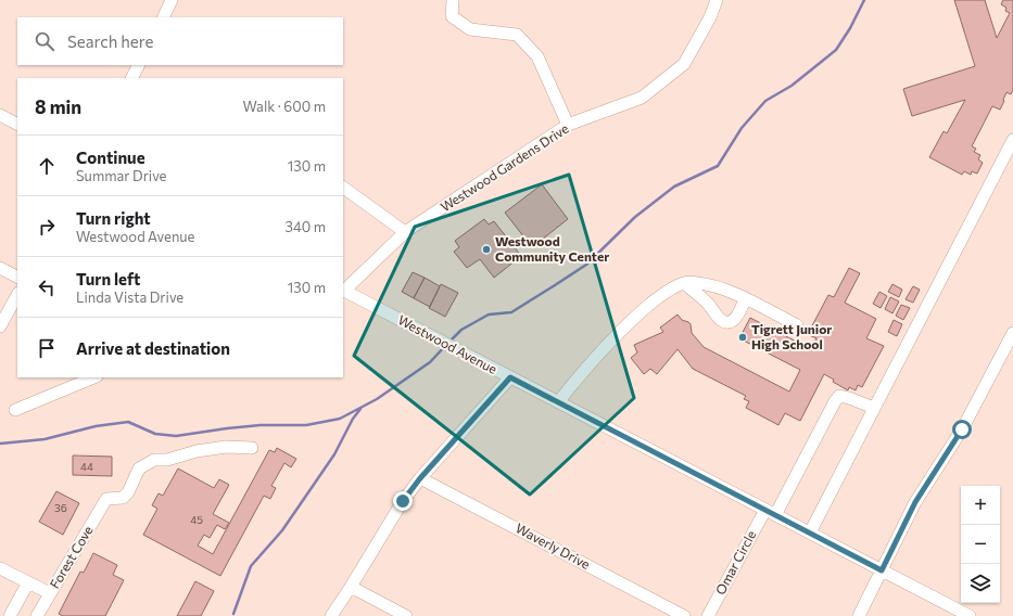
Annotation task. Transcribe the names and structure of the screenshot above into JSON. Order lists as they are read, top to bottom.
{
  "streets": {
    "street": [
      "Westwood Gardens Drive",
      "Westwood Avenue",
      "Waverly Drive",
      "Forest Cove",
      "Omar Circle"
    ]
  },
  "crossings": [
    ["Westwood Gardens Drive", "Westwood Avenue"],
    ["Westwood Avenue", "Omar Circle"]
  ],
  "places": ["Westwood Community Center", "Tigrett Junior High School"],
  "house_numbers": ["44", "36", "45"],
  "page": {
    "search": "Search here",
    "heading": ["8 min", "Walk · 600 m"],
    "list": [
      ["Continue", "Summar Drive", "130 m"],
      ["Turn right", "Westwood Avenue", "340 m"],
      ["Turn left", "Linda Vista Drive", "130 m"],
      "Arrive at destination"
    ],
    "map_buttons": ["+", "−"]
  }
}
